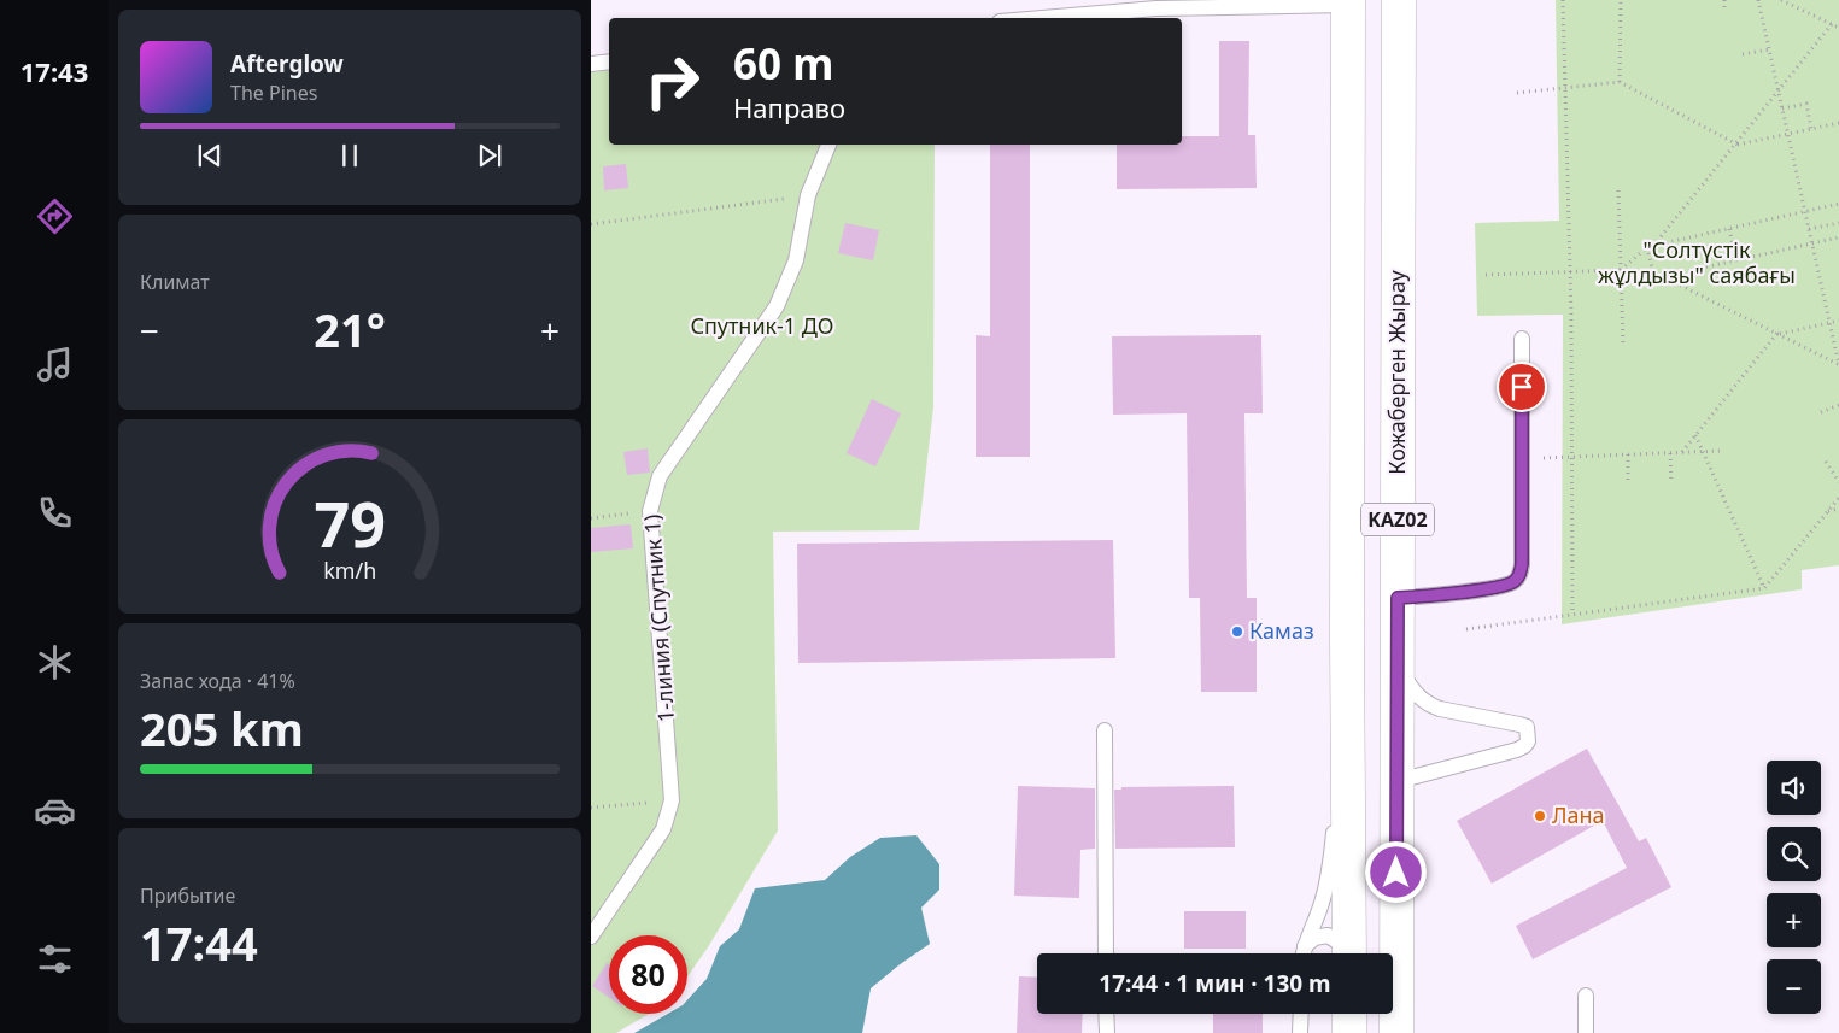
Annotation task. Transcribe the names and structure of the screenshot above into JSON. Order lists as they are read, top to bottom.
{
  "streets": {
    "highway": ["Кожаберген Жырау", "KAZ02"],
    "lane": ["1-линия (Спутник 1)"]
  },
  "parks": ["\"Солтүстік жұлдызы\" саябағы", "Спутник-1 ДО"],
  "places": ["Камаз", "Лана"],
  "page": {
    "tabs": "17:43",
    "turn": ["60 m", "Направо"],
    "song": ["Afterglow", "The Pines"],
    "tile": [
      "Климат",
      ["Запас хода · 41%", "205 km"],
      ["Прибытие", "17:44"]
    ],
    "heat": ["−", "21°", "+"],
    "map_buttons": ["+", "−"],
    "limit": "80",
    "trip": "17:44 · 1 мин · 130 m",
    "gauge": ["79", "km/h"]
  }
}
